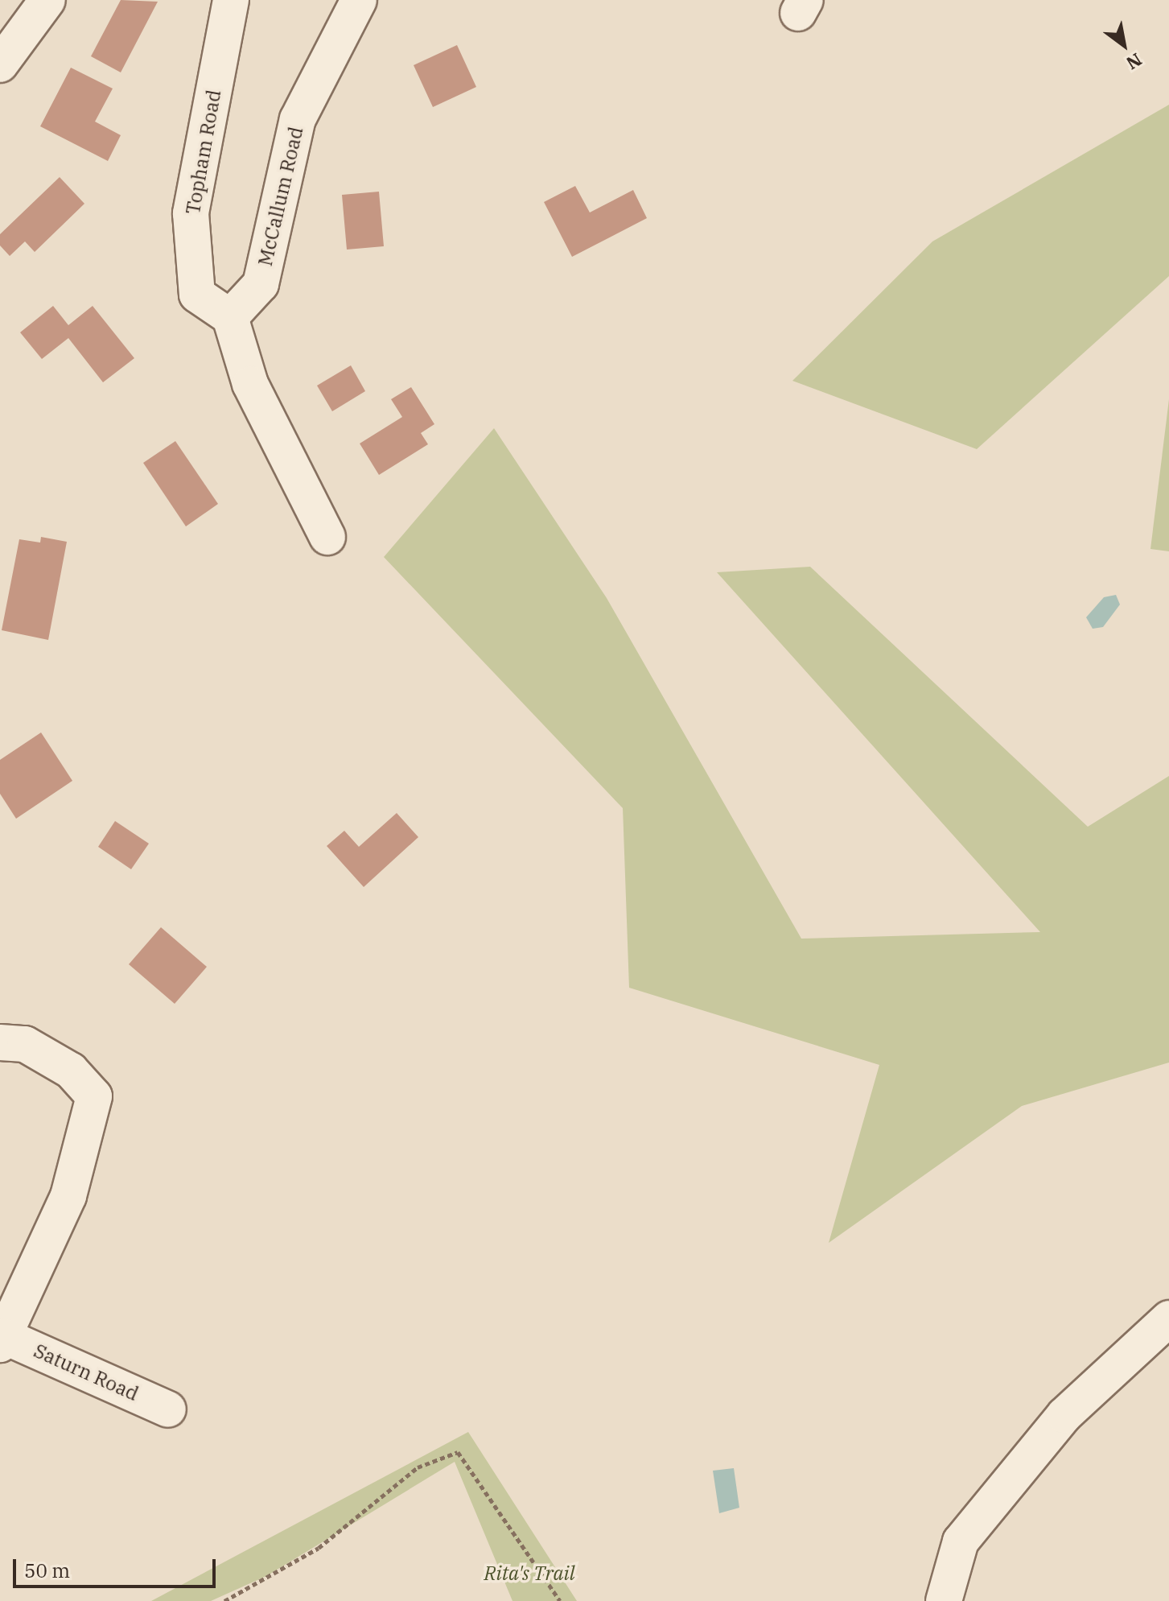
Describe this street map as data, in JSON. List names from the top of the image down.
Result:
{
  "streets": {
    "street": ["Topham Road", "McCallum Road", "Saturn Road"]
  },
  "crossings": [
    ["Topham Road", "McCallum Road"]
  ],
  "parks": ["Rita's Trail"],
  "scale_bar": "50 m",
  "north": "bottom right"
}
